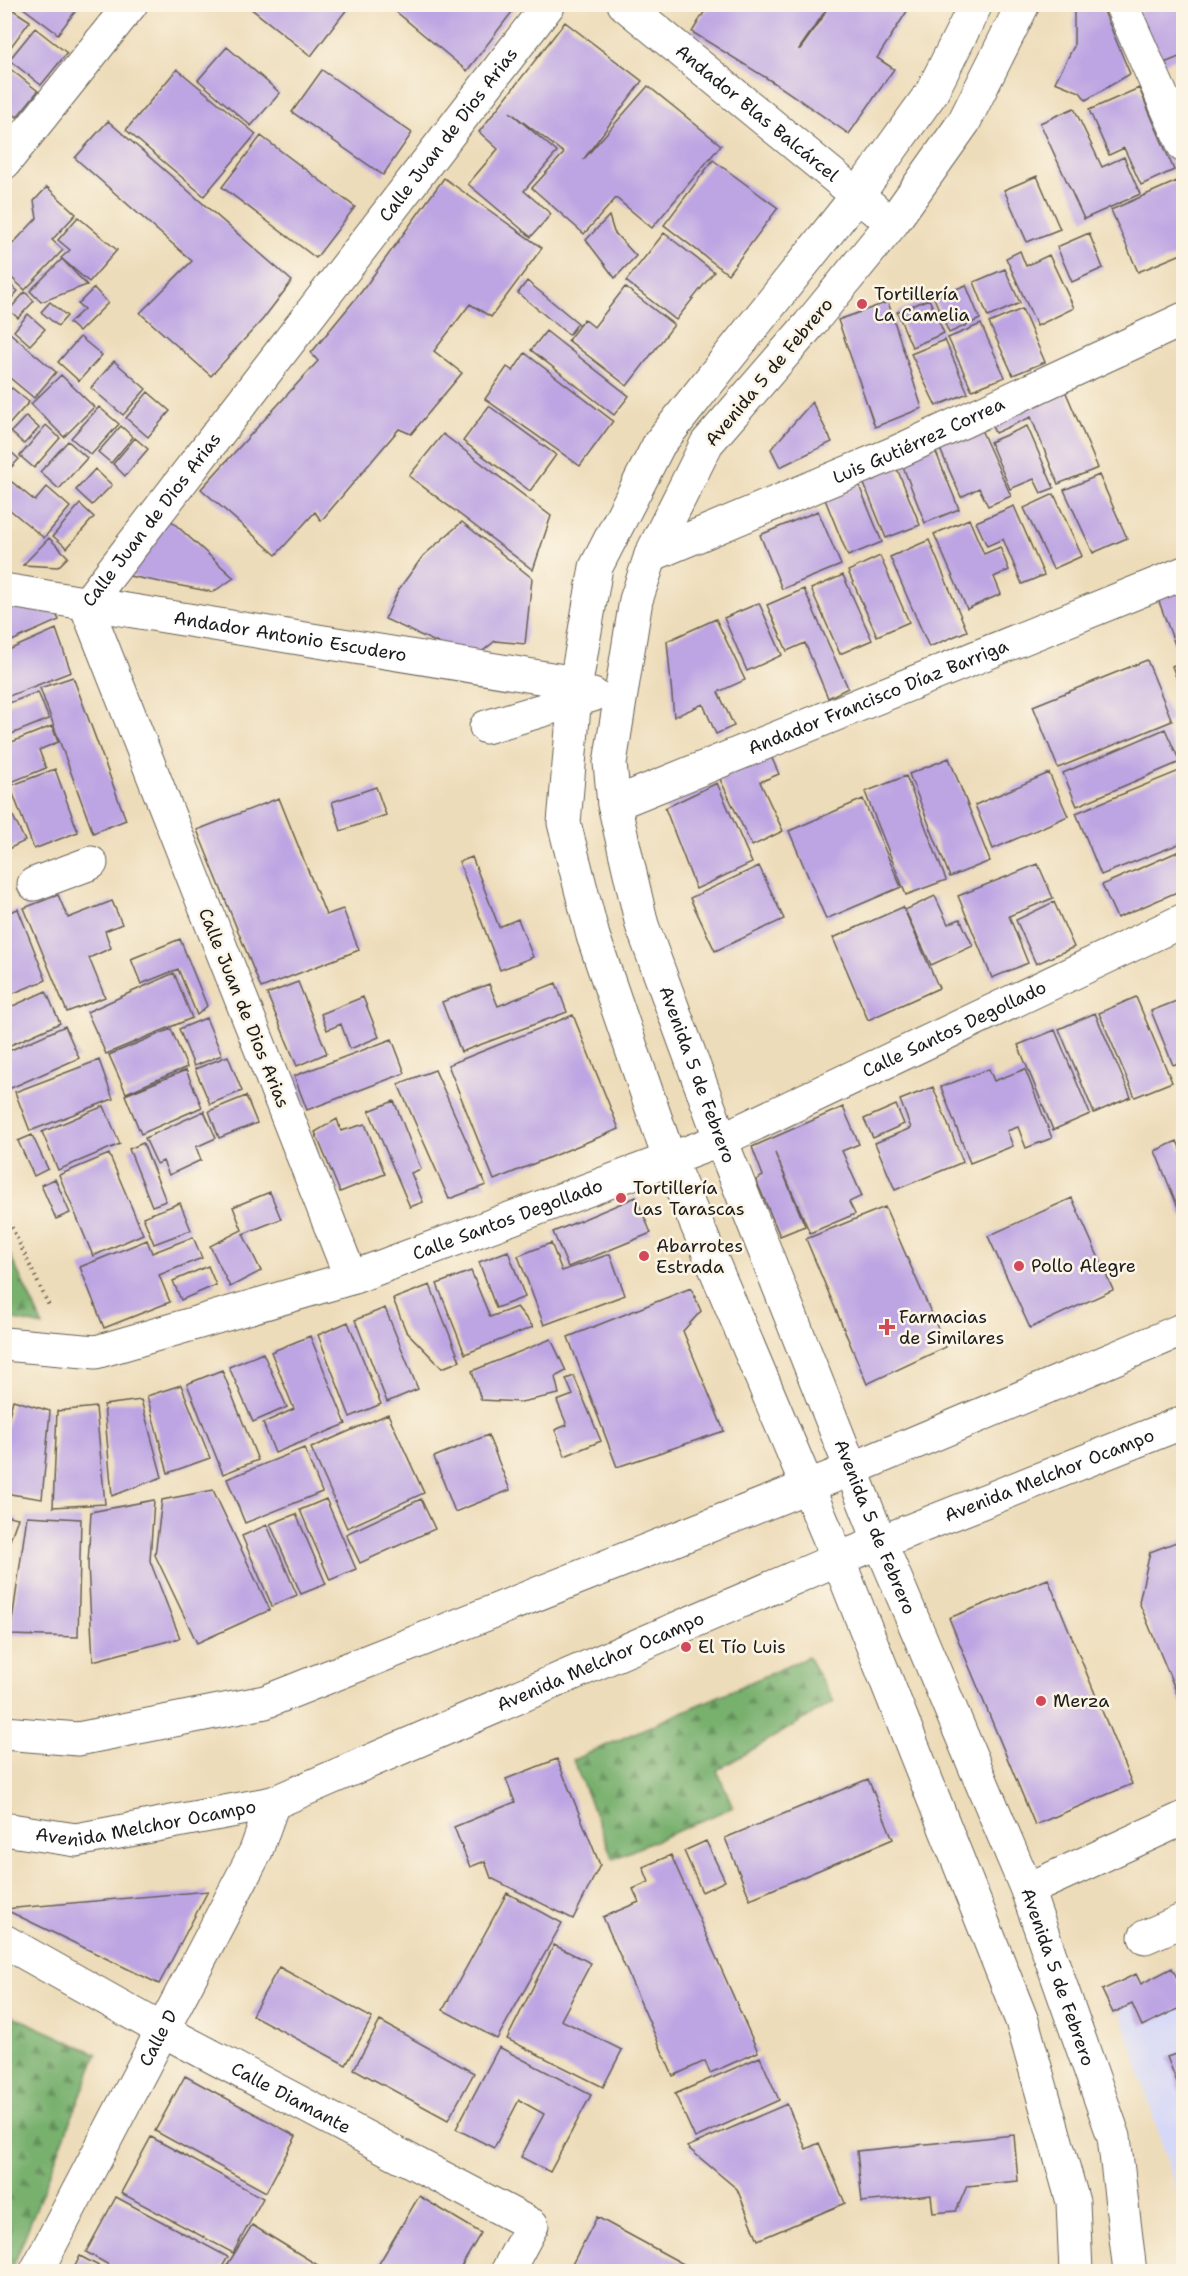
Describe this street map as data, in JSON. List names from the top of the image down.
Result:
{
  "streets": {
    "street": [
      "Andador Blas Balcárcel",
      "Calle Juan de Dios Arias",
      "Avenida 5 de Febrero",
      "Luis Gutiérrez Correa",
      "Andador Antonio Escudero",
      "Andador Francisco Díaz Barriga",
      "Calle Santos Degollado",
      "Avenida Melchor Ocampo",
      "Calle D",
      "Calle Diamante"
    ]
  },
  "crossings": [
    ["Andador Blas Balcárcel", "Avenida 5 de Febrero"],
    ["Calle Juan de Dios Arias", "Andador Antonio Escudero"],
    ["Calle Juan de Dios Arias", "Calle Santos Degollado"],
    ["Avenida 5 de Febrero", "Luis Gutiérrez Correa"],
    ["Avenida 5 de Febrero", "Andador Francisco Díaz Barriga"],
    ["Avenida 5 de Febrero", "Calle Santos Degollado"],
    ["Avenida 5 de Febrero", "Avenida Melchor Ocampo"],
    ["Avenida Melchor Ocampo", "Calle D"],
    ["Calle D", "Calle Diamante"]
  ],
  "places": {
    "other": [
      "Tortillería La Camelia",
      "Tortillería Las Tarascas",
      "Abarrotes Estrada",
      "Pollo Alegre",
      "El Tío Luis",
      "Merza"
    ],
    "health": ["Farmacias de Similares"]
  }
}
